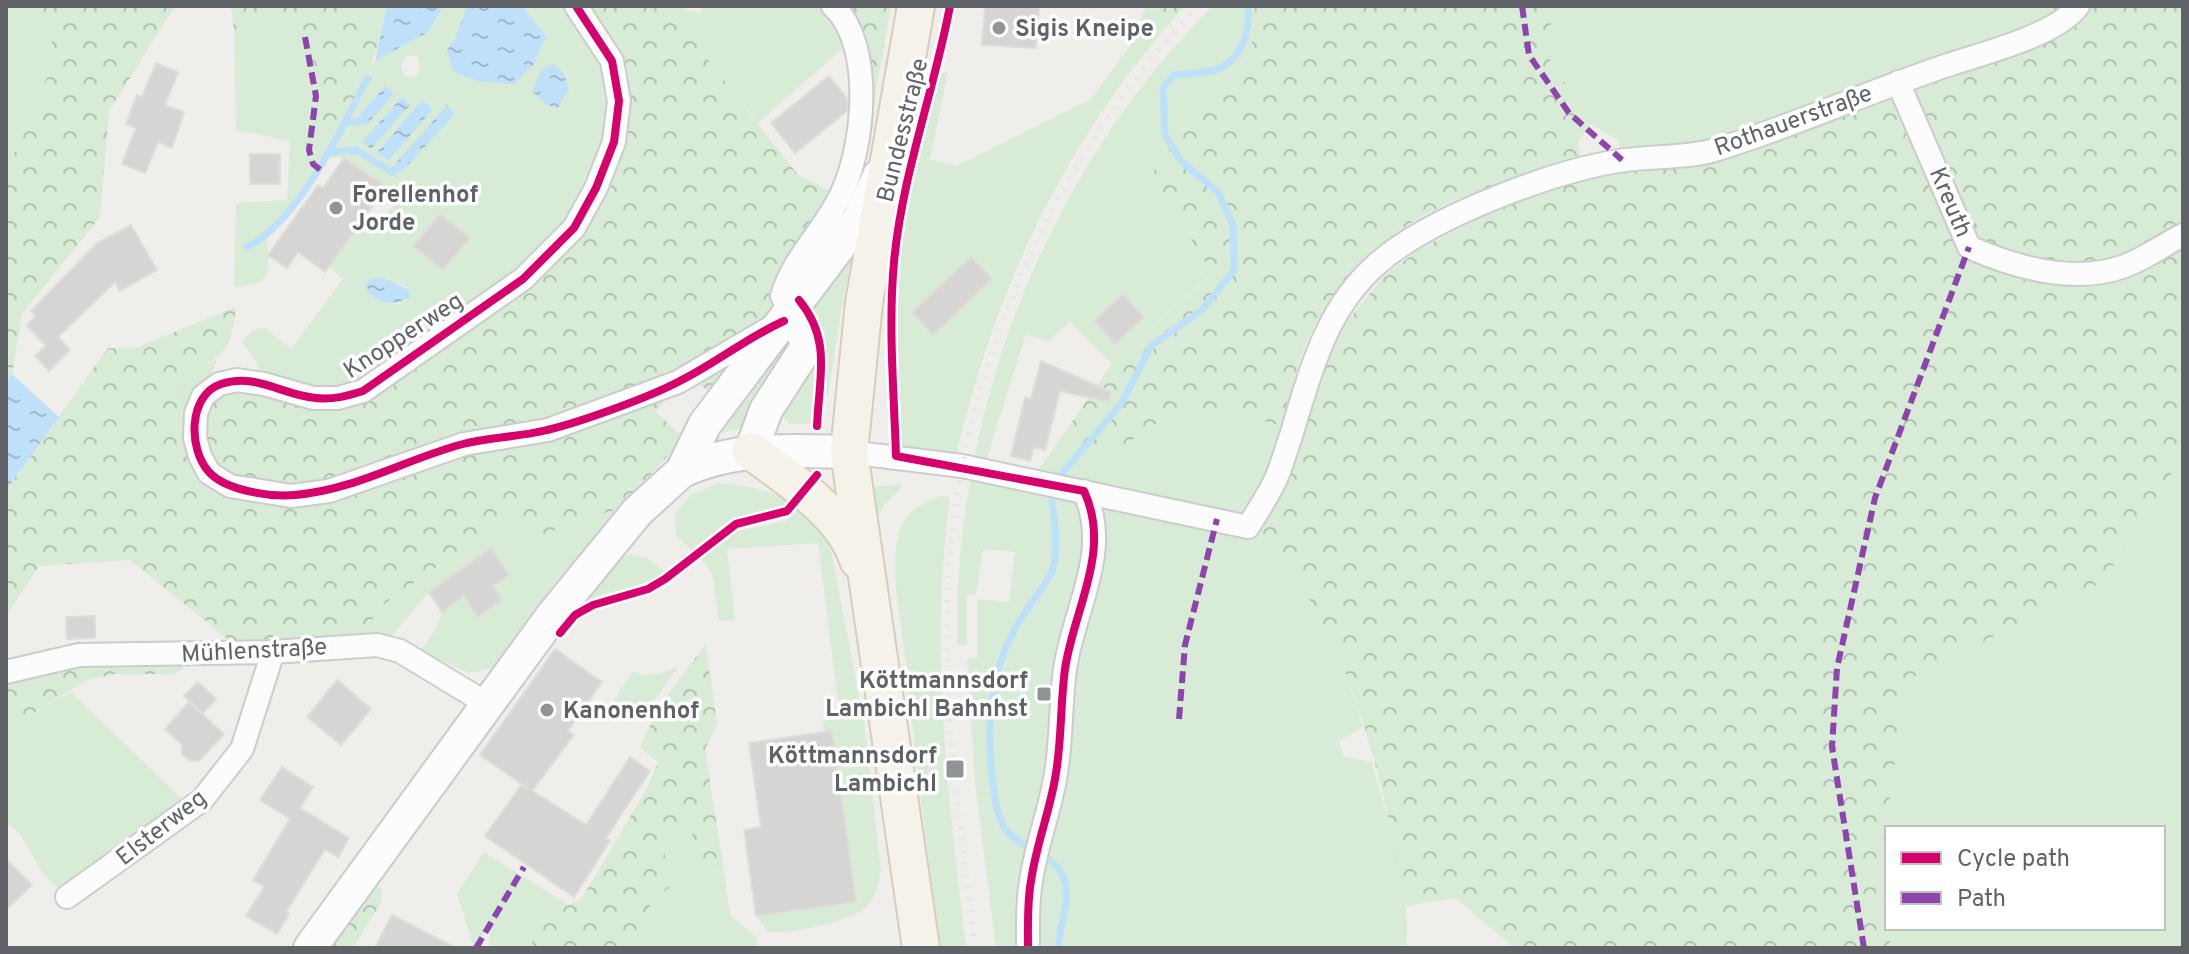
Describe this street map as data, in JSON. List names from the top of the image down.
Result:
{
  "streets": {
    "main road": ["Bundesstraße"],
    "street": [
      "Rothauerstraße",
      "Kreuth",
      "Knopperweg",
      "Mühlenstraße",
      "Elsterweg"
    ]
  },
  "crossings": [
    ["Rothauerstraße", "Kreuth"],
    ["Mühlenstraße", "Elsterweg"]
  ],
  "places": {
    "other": ["Sigis Kneipe", "Forellenhof Jorde", "Kanonenhof"],
    "transit": ["Köttmannsdorf Lambichl Bahnhst", "Köttmannsdorf Lambichl"]
  },
  "legend": ["Cycle path", "Path"]
}
